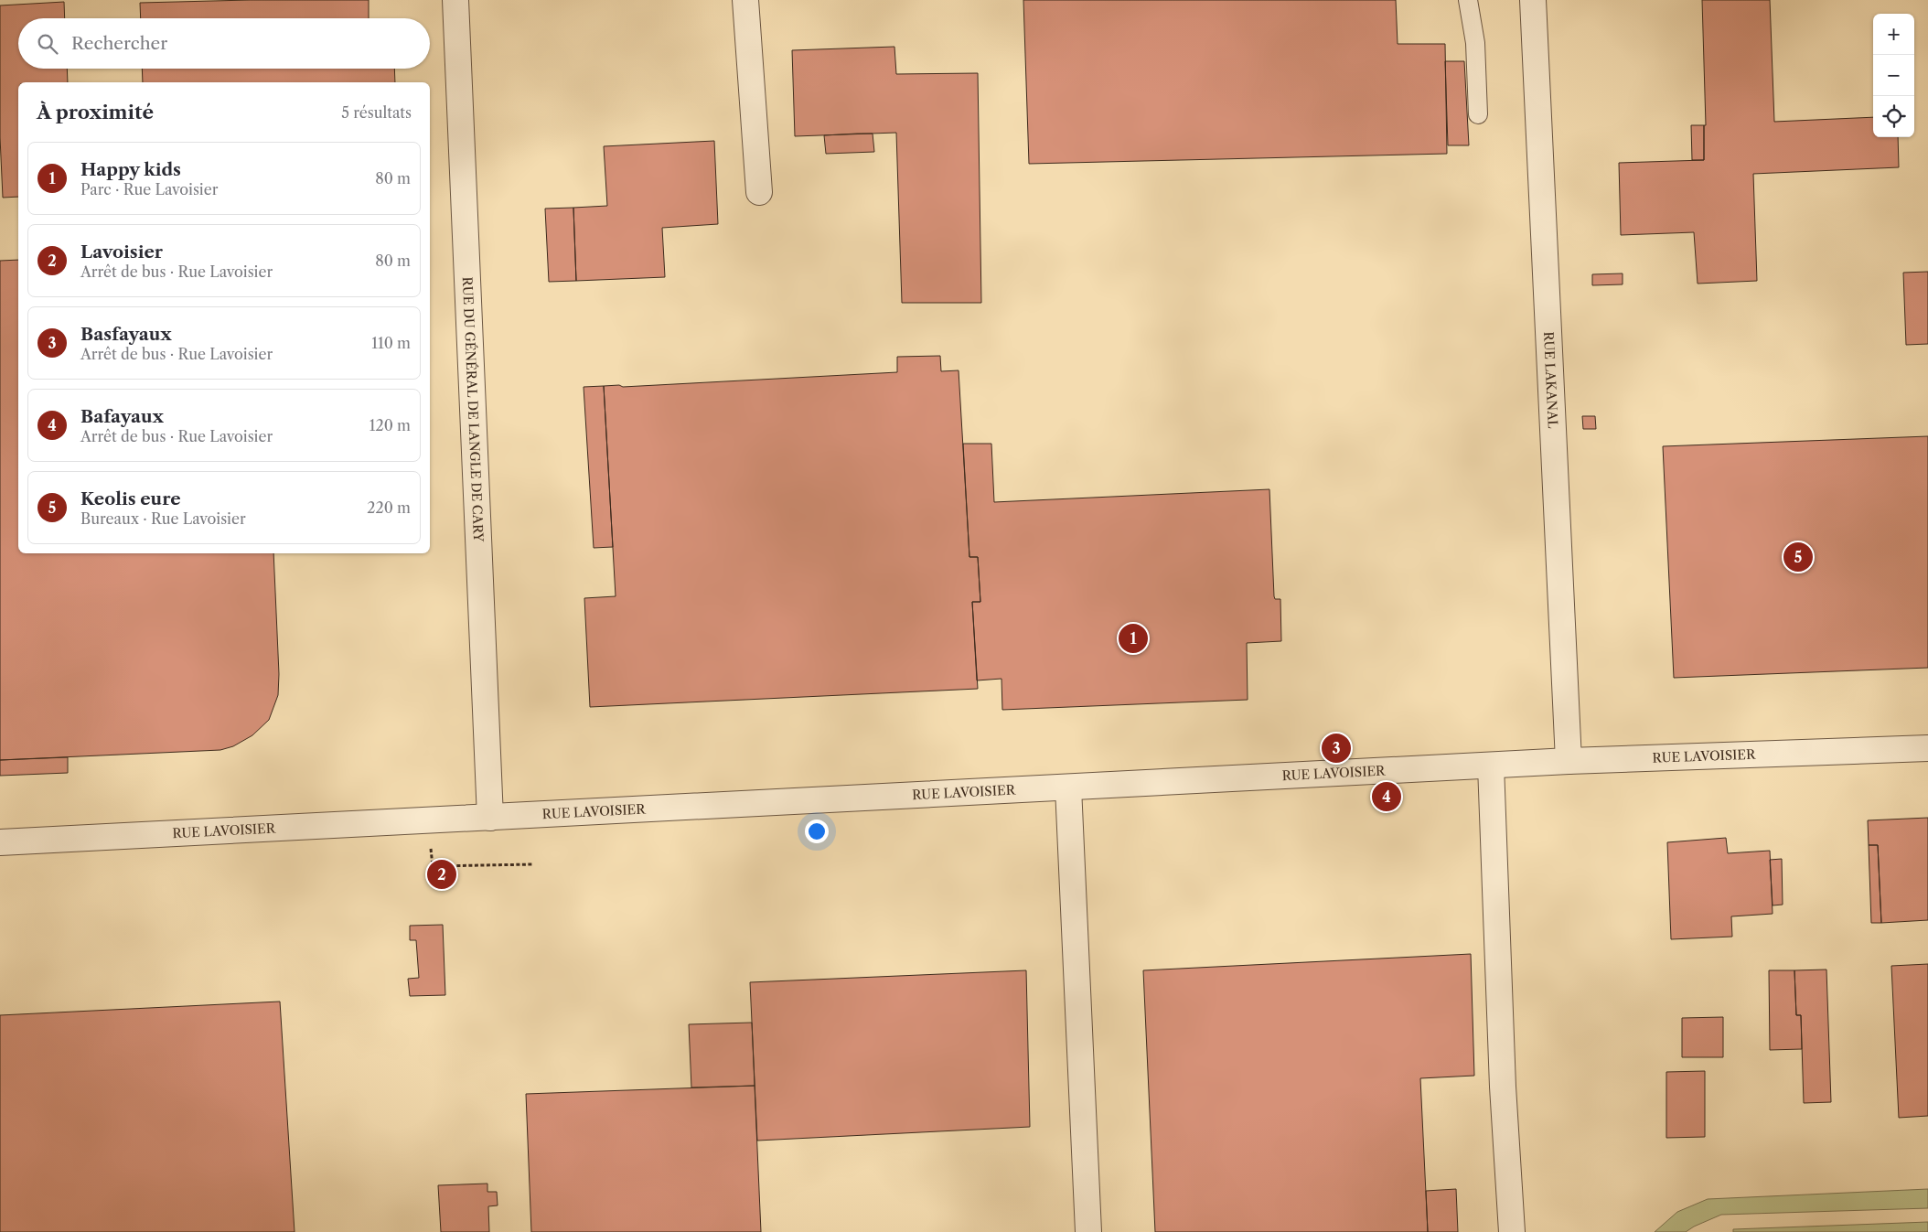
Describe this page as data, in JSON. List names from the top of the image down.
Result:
{
  "streets": {
    "street": ["RUE LAKANAL", "RUE DU GÉNÉRAL DE LANGLE DE CARY", "RUE LAVOISIER"]
  },
  "crossings": [
    ["RUE LAKANAL", "RUE LAVOISIER"],
    ["RUE DU GÉNÉRAL DE LANGLE DE CARY", "RUE LAVOISIER"]
  ],
  "page": {
    "map_buttons": ["+", "−"],
    "search": "Rechercher",
    "heading": ["À proximité", "5 résultats"],
    "list": [
      {
        "mark": "1",
        "name": "Happy kids",
        "note": "Parc · Rue Lavoisier",
        "value": "80 m"
      },
      {
        "mark": "2",
        "name": "Lavoisier",
        "note": "Arrêt de bus · Rue Lavoisier",
        "value": "80 m"
      },
      {
        "mark": "3",
        "name": "Basfayaux",
        "note": "Arrêt de bus · Rue Lavoisier",
        "value": "110 m"
      },
      {
        "mark": "4",
        "name": "Bafayaux",
        "note": "Arrêt de bus · Rue Lavoisier",
        "value": "120 m"
      },
      {
        "mark": "5",
        "name": "Keolis eure",
        "note": "Bureaux · Rue Lavoisier",
        "value": "220 m"
      }
    ],
    "pins": [
      "5",
      "1",
      "3",
      "4",
      "2"
    ]
  }
}
